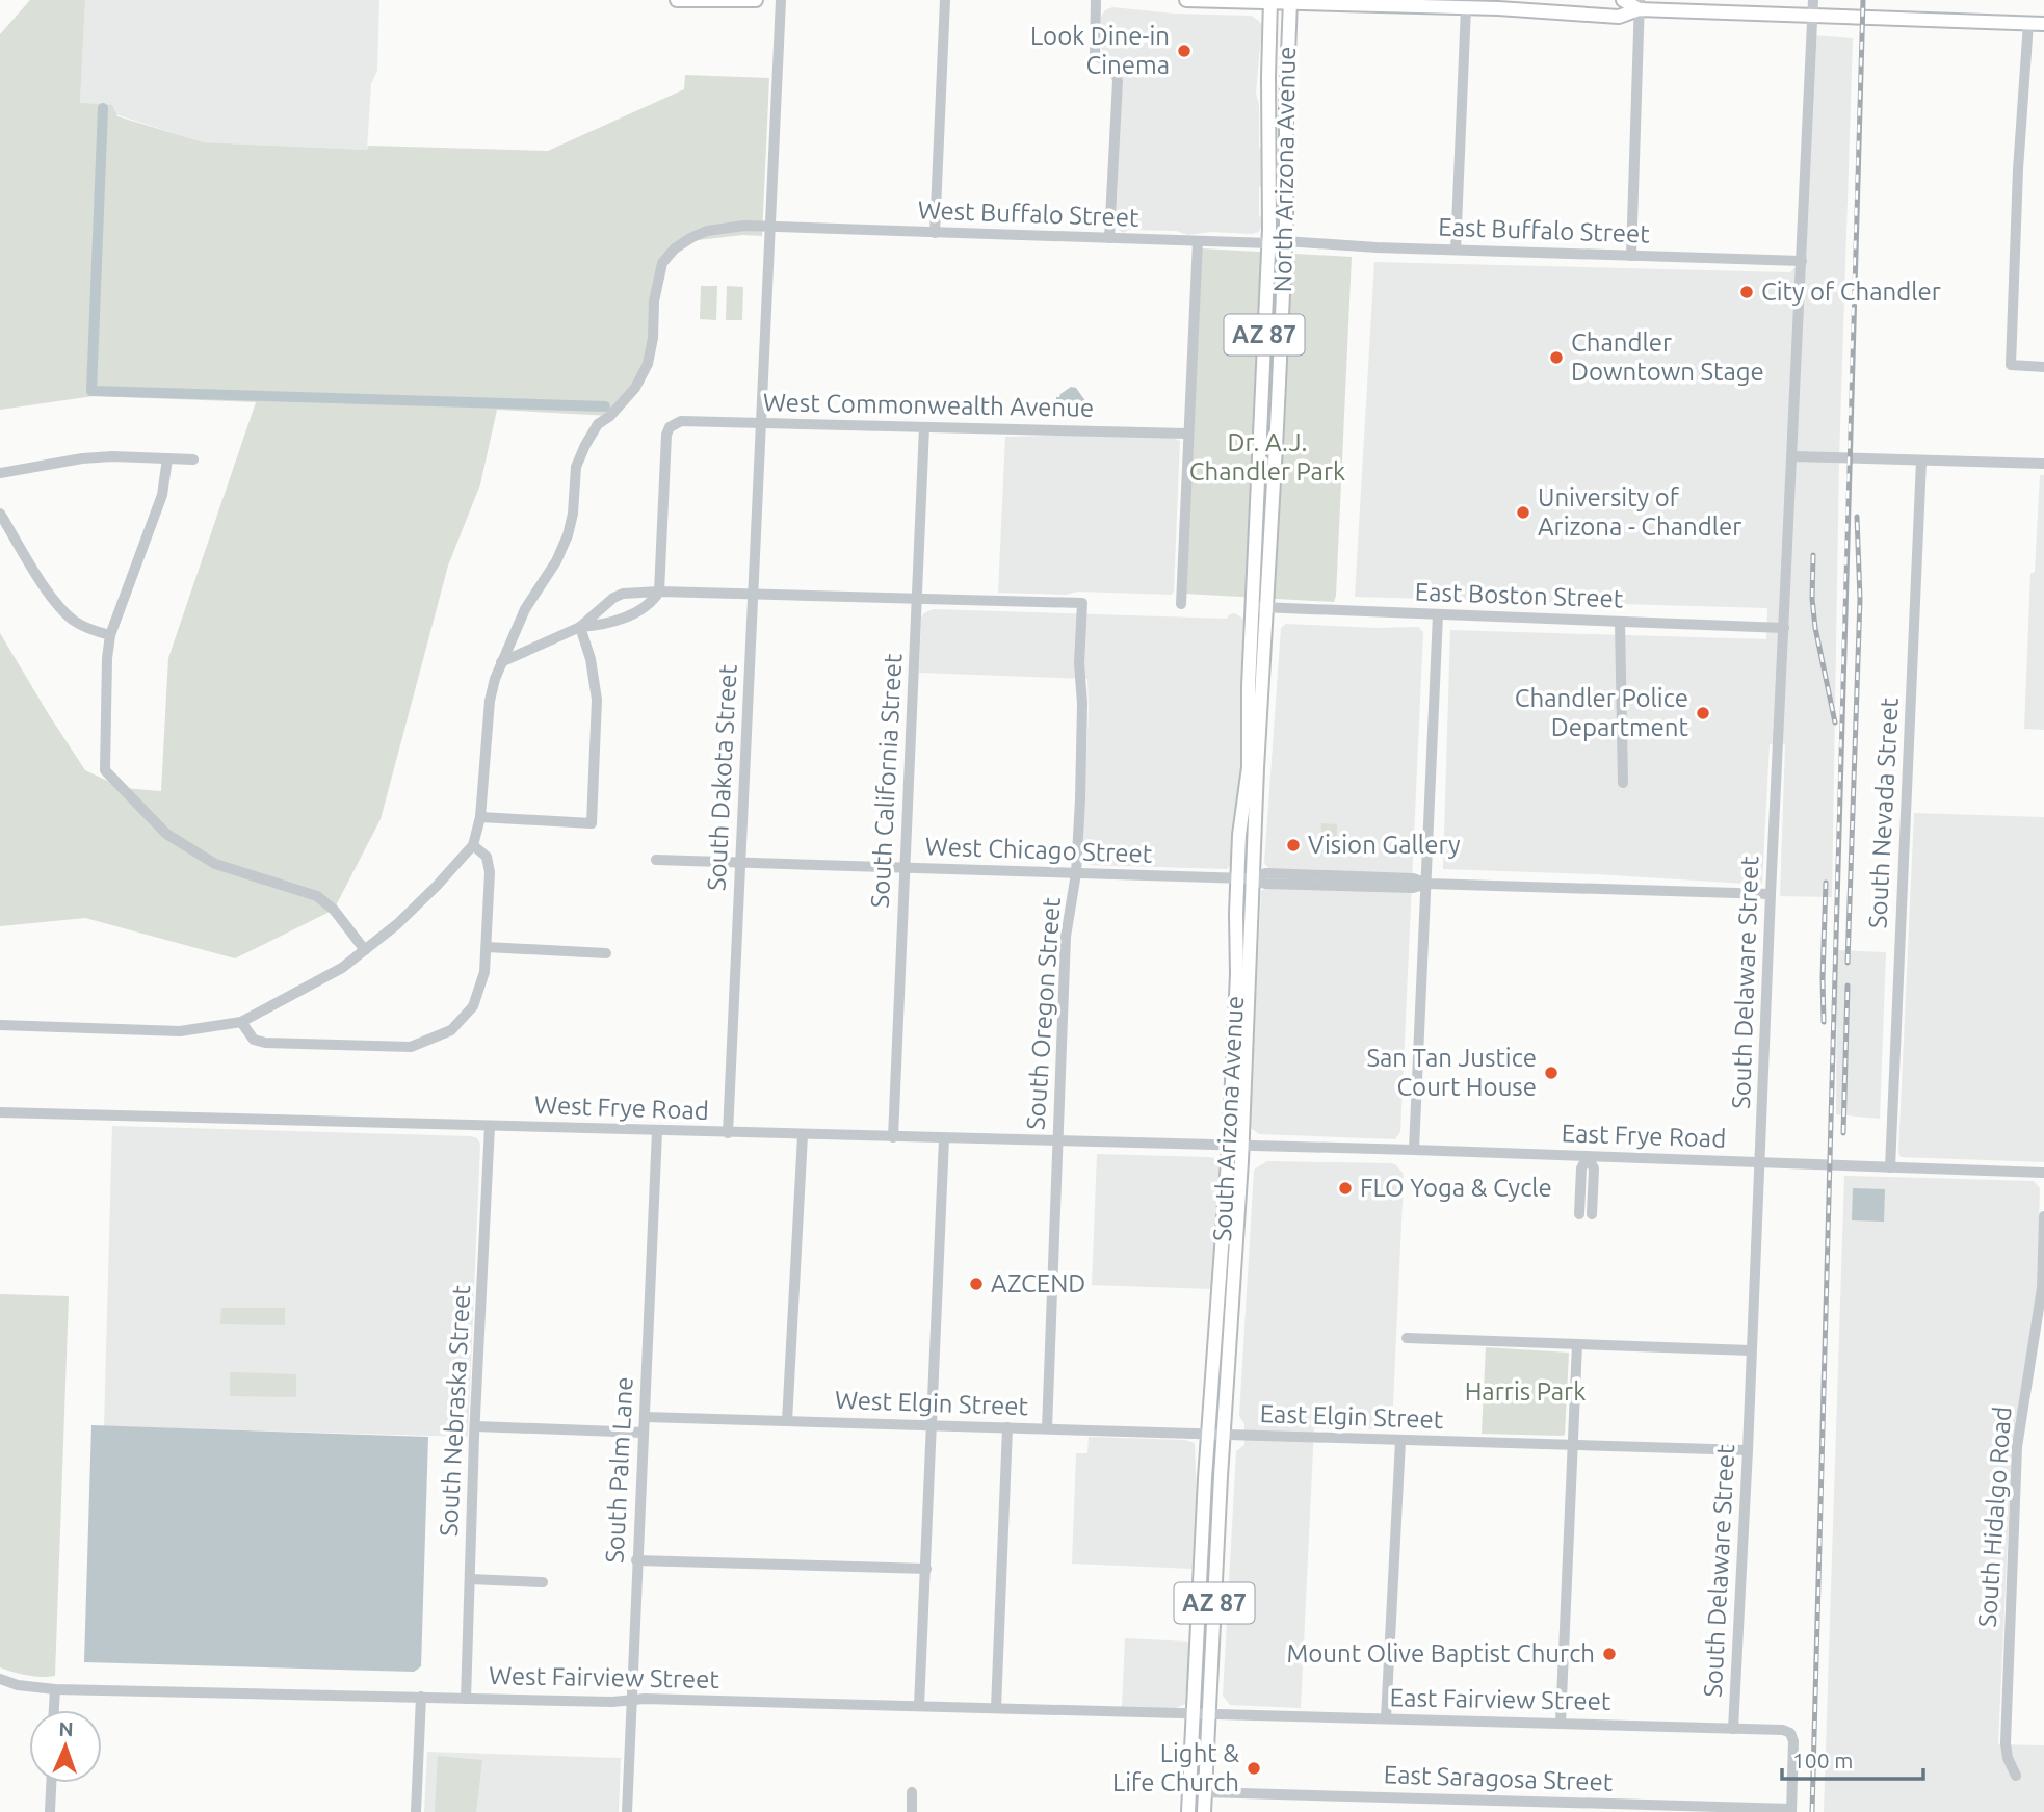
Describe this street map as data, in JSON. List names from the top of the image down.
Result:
{
  "streets": {
    "main road": ["North Arizona Avenue", "AZ 87", "South Arizona Avenue"],
    "street": [
      "West Buffalo Street",
      "East Buffalo Street",
      "West Commonwealth Avenue",
      "East Boston Street",
      "South Dakota Street",
      "South California Street",
      "South Nevada Street",
      "West Chicago Street",
      "South Delaware Street",
      "South Oregon Street",
      "West Frye Road",
      "East Frye Road",
      "West Elgin Street",
      "South Nebraska Street",
      "East Elgin Street",
      "South Palm Lane",
      "South Hidalgo Road",
      "West Fairview Street",
      "East Fairview Street",
      "East Saragosa Street"
    ]
  },
  "crossings": [
    ["North Arizona Avenue", "West Buffalo Street"],
    ["North Arizona Avenue", "East Buffalo Street"],
    ["North Arizona Avenue", "South Arizona Avenue"],
    ["West Buffalo Street", "East Buffalo Street"],
    ["West Buffalo Street", "South Dakota Street"],
    ["East Buffalo Street", "South Delaware Street"],
    ["West Commonwealth Avenue", "South Dakota Street"],
    ["West Commonwealth Avenue", "South California Street"],
    ["East Boston Street", "South Delaware Street"],
    ["East Boston Street", "South Arizona Avenue"],
    ["South Dakota Street", "West Chicago Street"],
    ["South Dakota Street", "West Frye Road"],
    ["South California Street", "West Chicago Street"],
    ["South California Street", "South Oregon Street"],
    ["South California Street", "West Frye Road"],
    ["South Nevada Street", "East Frye Road"],
    ["West Chicago Street", "South Delaware Street"],
    ["West Chicago Street", "South Oregon Street"],
    ["West Chicago Street", "South Arizona Avenue"],
    ["South Delaware Street", "East Frye Road"],
    ["South Delaware Street", "East Elgin Street"],
    ["South Delaware Street", "East Fairview Street"],
    ["South Oregon Street", "West Frye Road"],
    ["South Oregon Street", "West Elgin Street"],
    ["West Frye Road", "South Arizona Avenue"],
    ["West Frye Road", "East Frye Road"],
    ["West Frye Road", "South Nebraska Street"],
    ["West Frye Road", "South Palm Lane"],
    ["South Arizona Avenue", "East Frye Road"],
    ["South Arizona Avenue", "West Elgin Street"],
    ["South Arizona Avenue", "East Elgin Street"],
    ["South Arizona Avenue", "West Fairview Street"],
    ["South Arizona Avenue", "East Fairview Street"],
    ["South Arizona Avenue", "East Saragosa Street"],
    ["West Elgin Street", "East Elgin Street"],
    ["West Elgin Street", "South Palm Lane"],
    ["South Nebraska Street", "West Fairview Street"],
    ["South Palm Lane", "West Fairview Street"],
    ["West Fairview Street", "East Fairview Street"],
    ["East Fairview Street", "East Saragosa Street"]
  ],
  "parks": ["Dr. A.J. Chandler Park", "Harris Park"],
  "places": [
    "Look Dine-in Cinema",
    "City of Chandler",
    "Chandler Downtown Stage",
    "University of Arizona - Chandler",
    "Chandler Police Department",
    "Vision Gallery",
    "San Tan Justice Court House",
    "FLO Yoga & Cycle",
    "AZCEND",
    "Mount Olive Baptist Church",
    "Light & Life Church"
  ],
  "scale_bar": "100 m",
  "north": "top"
}
